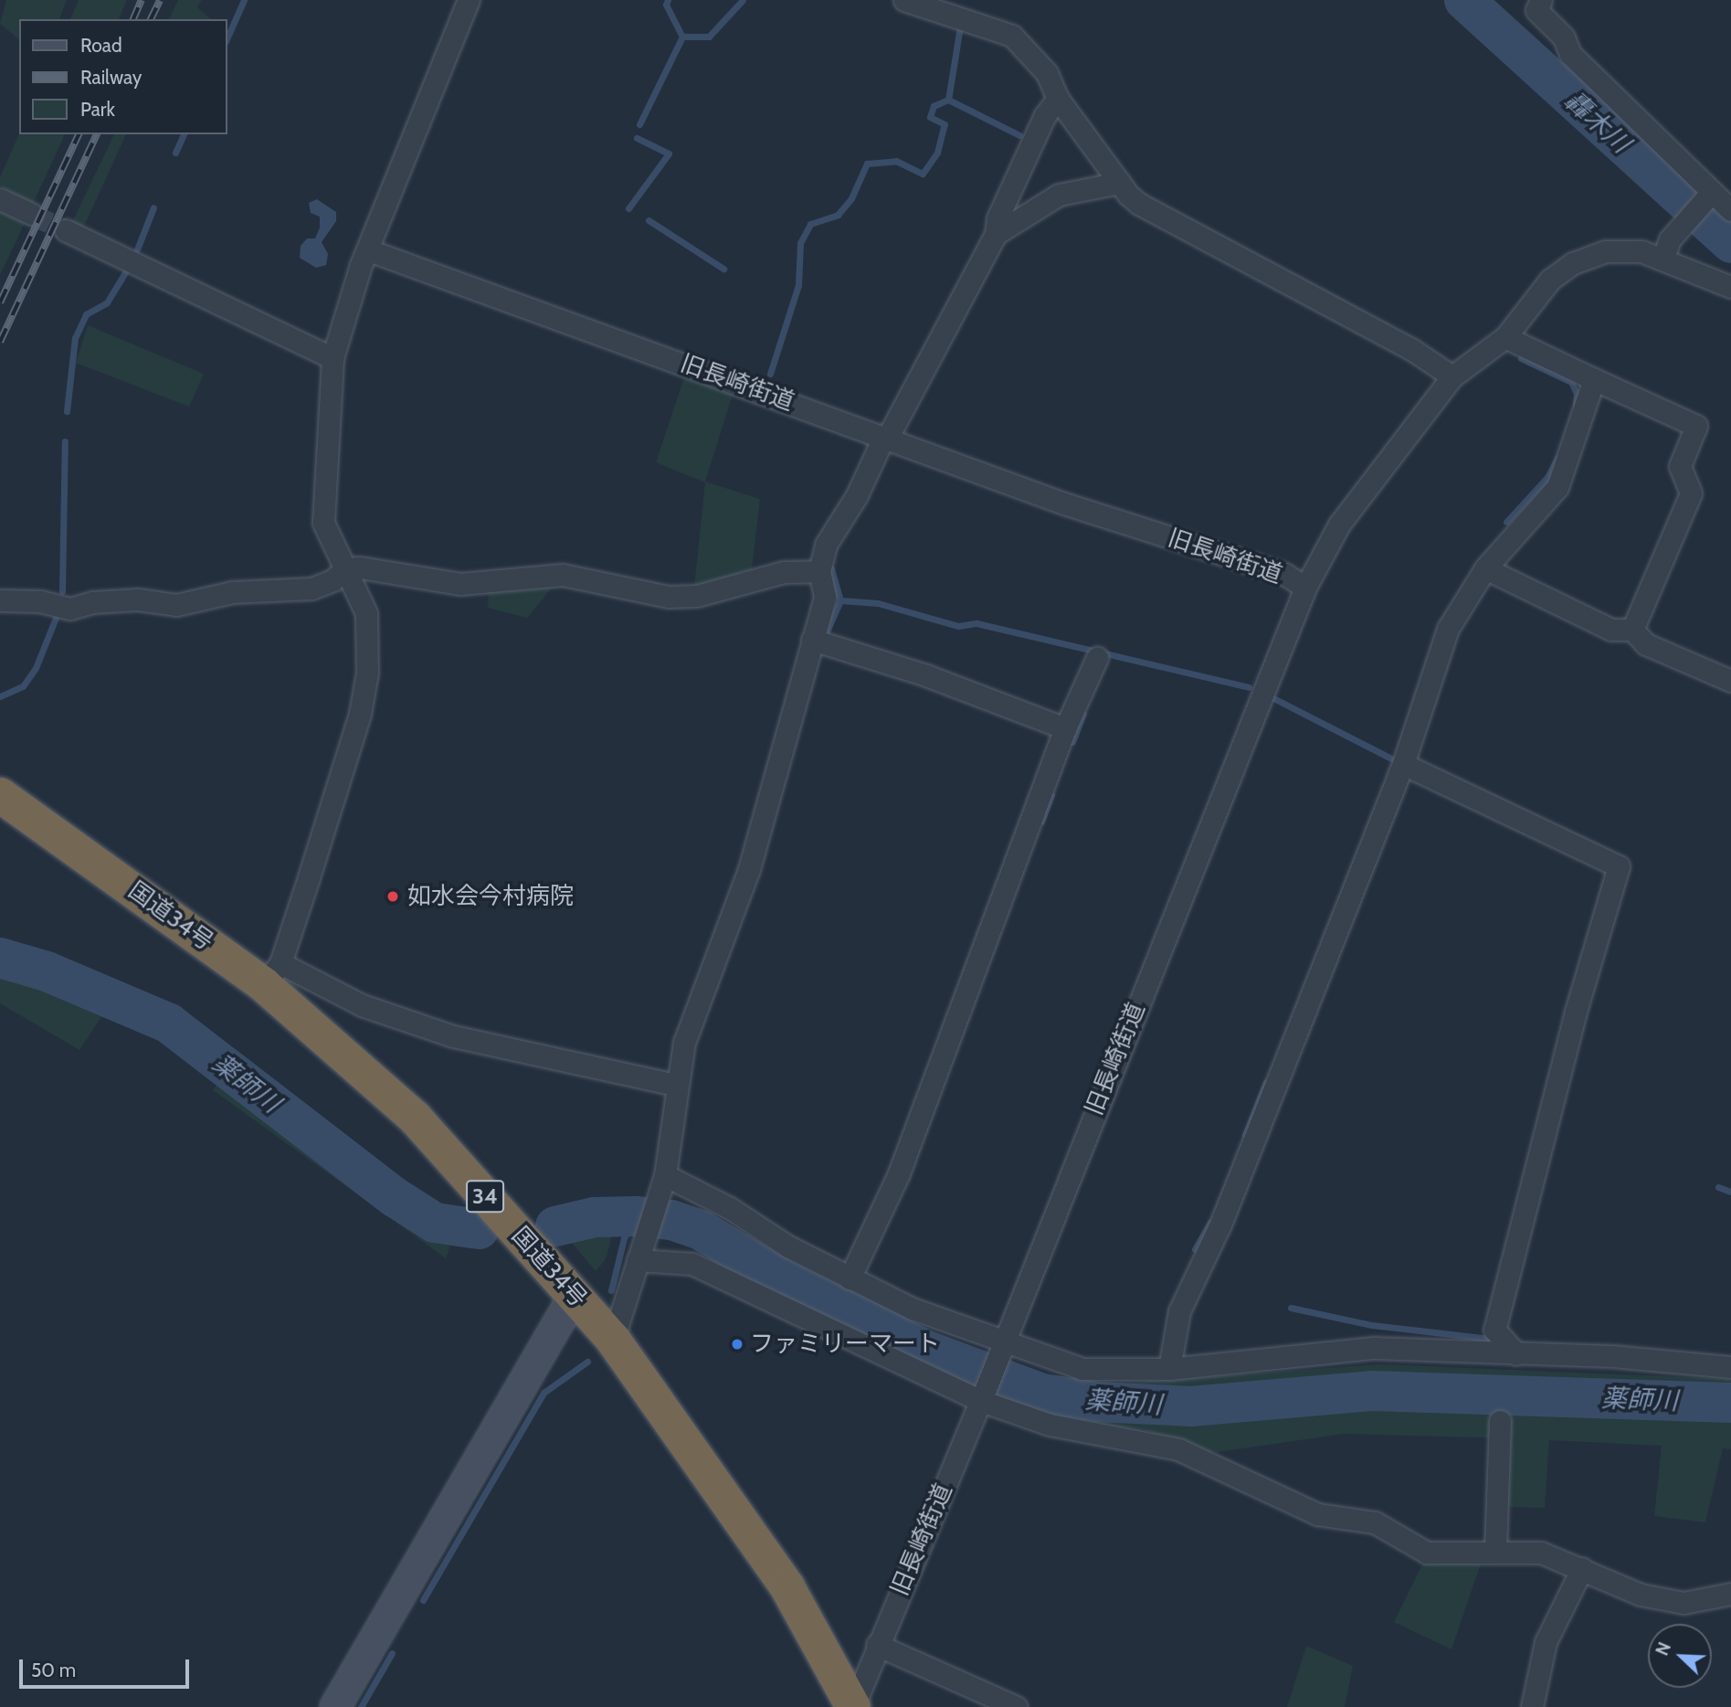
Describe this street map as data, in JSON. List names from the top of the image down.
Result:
{
  "streets": {
    "highway": ["国道34号", "34"],
    "street": ["旧長崎街道"]
  },
  "crossings": [
    ["旧長崎街道", "国道34号"]
  ],
  "water": ["轟木川", "薬師川"],
  "places": ["如水会今村病院", "ファミリーマート"],
  "legend": ["Road", "Railway", "Park"],
  "scale_bar": "50 m",
  "north": "top left"
}
